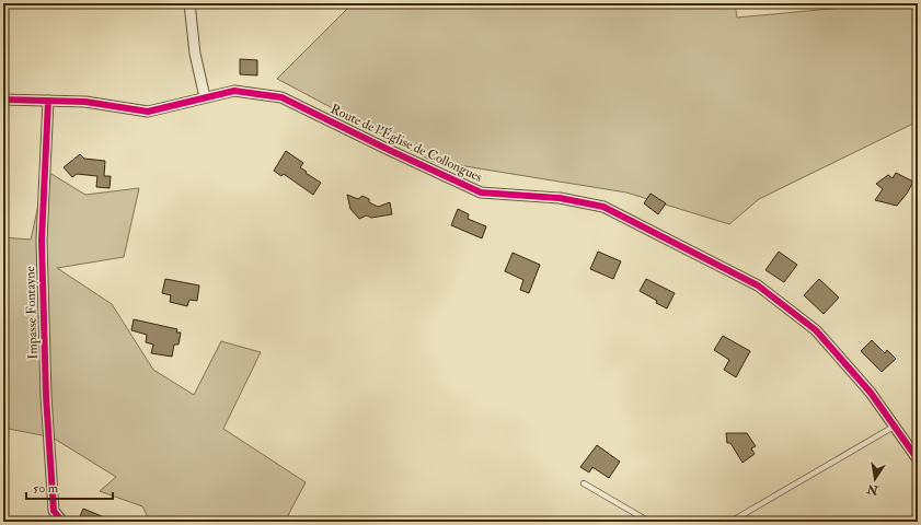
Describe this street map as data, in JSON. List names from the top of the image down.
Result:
{
  "streets": {
    "street": ["Route de l’Église de Collongues", "Impasse Fontayne"]
  },
  "crossings": [
    ["Route de l’Église de Collongues", "Impasse Fontayne"]
  ],
  "scale_bar": "50 m",
  "north": "bottom"
}
